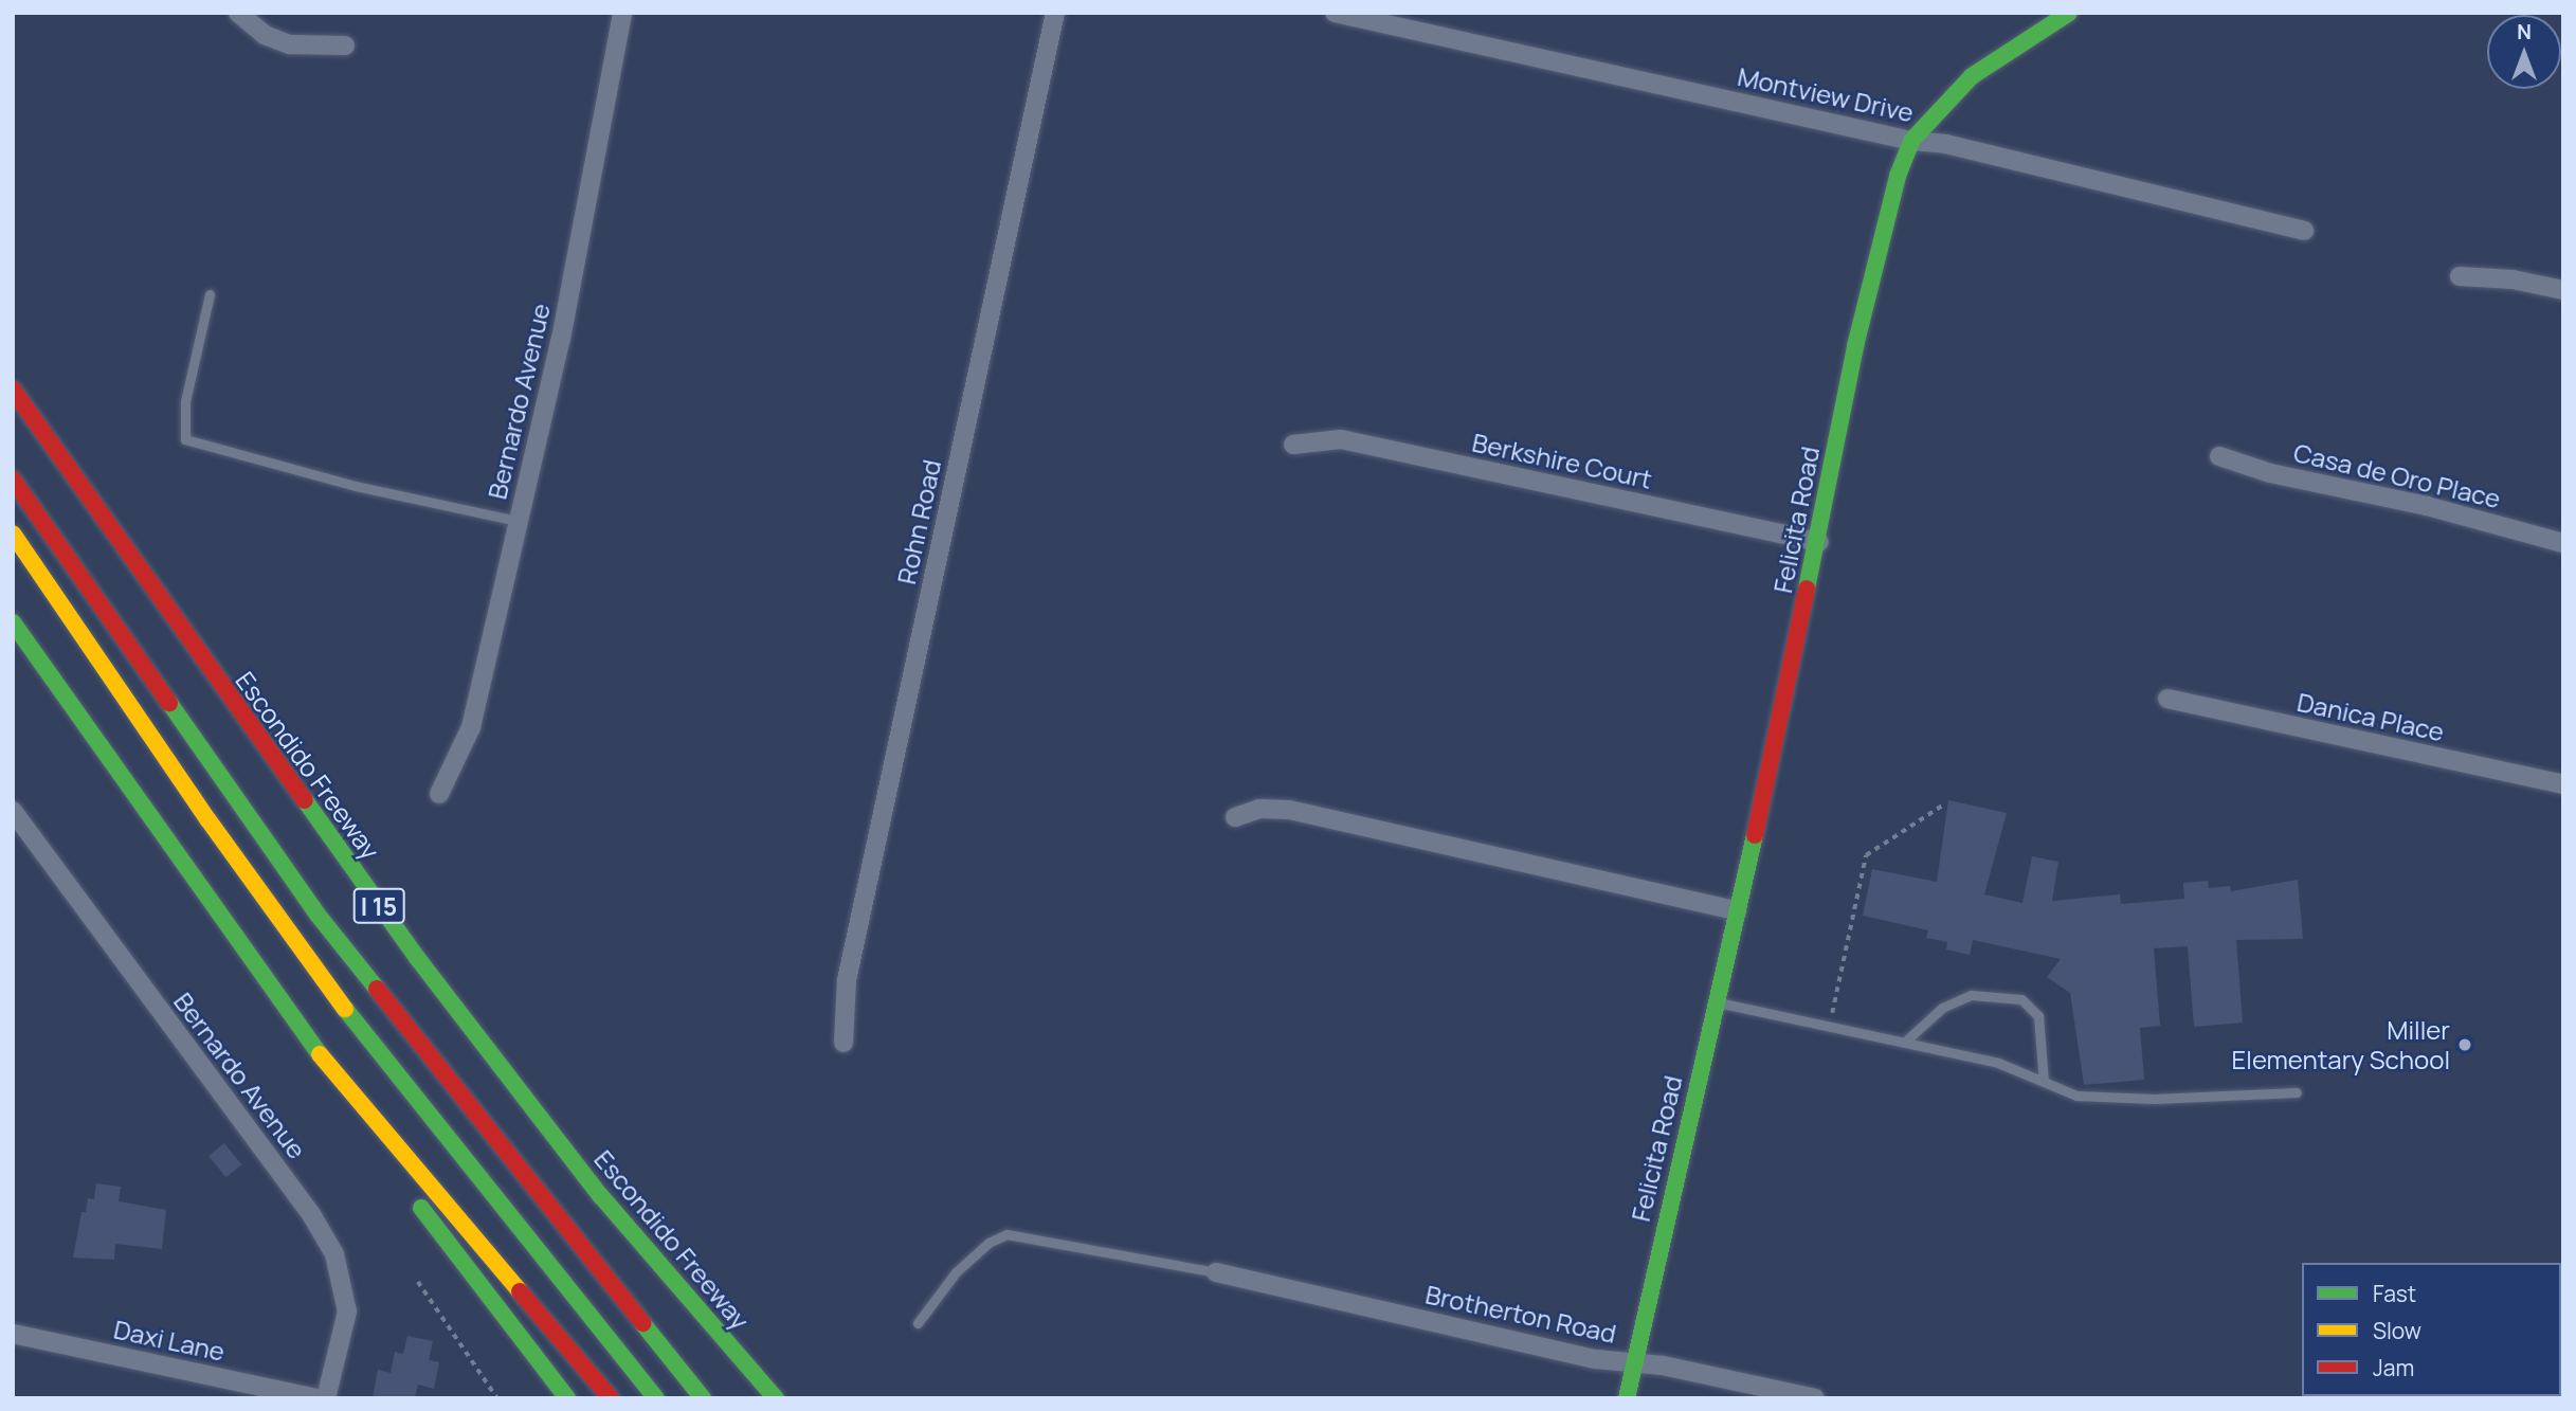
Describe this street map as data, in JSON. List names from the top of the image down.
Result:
{
  "streets": {
    "main road": ["Felicita Road", "Escondido Freeway", "I 15"],
    "street": [
      "Montview Drive",
      "Bernardo Avenue",
      "Berkshire Court",
      "Casa de Oro Place",
      "Rohn Road",
      "Danica Place",
      "Brotherton Road",
      "Daxi Lane"
    ]
  },
  "crossings": [
    ["Montview Drive", "Felicita Road"],
    ["Berkshire Court", "Felicita Road"],
    ["Felicita Road", "Brotherton Road"]
  ],
  "places": ["Miller Elementary School"],
  "legend": ["Fast", "Slow", "Jam"],
  "north": "top"
}
